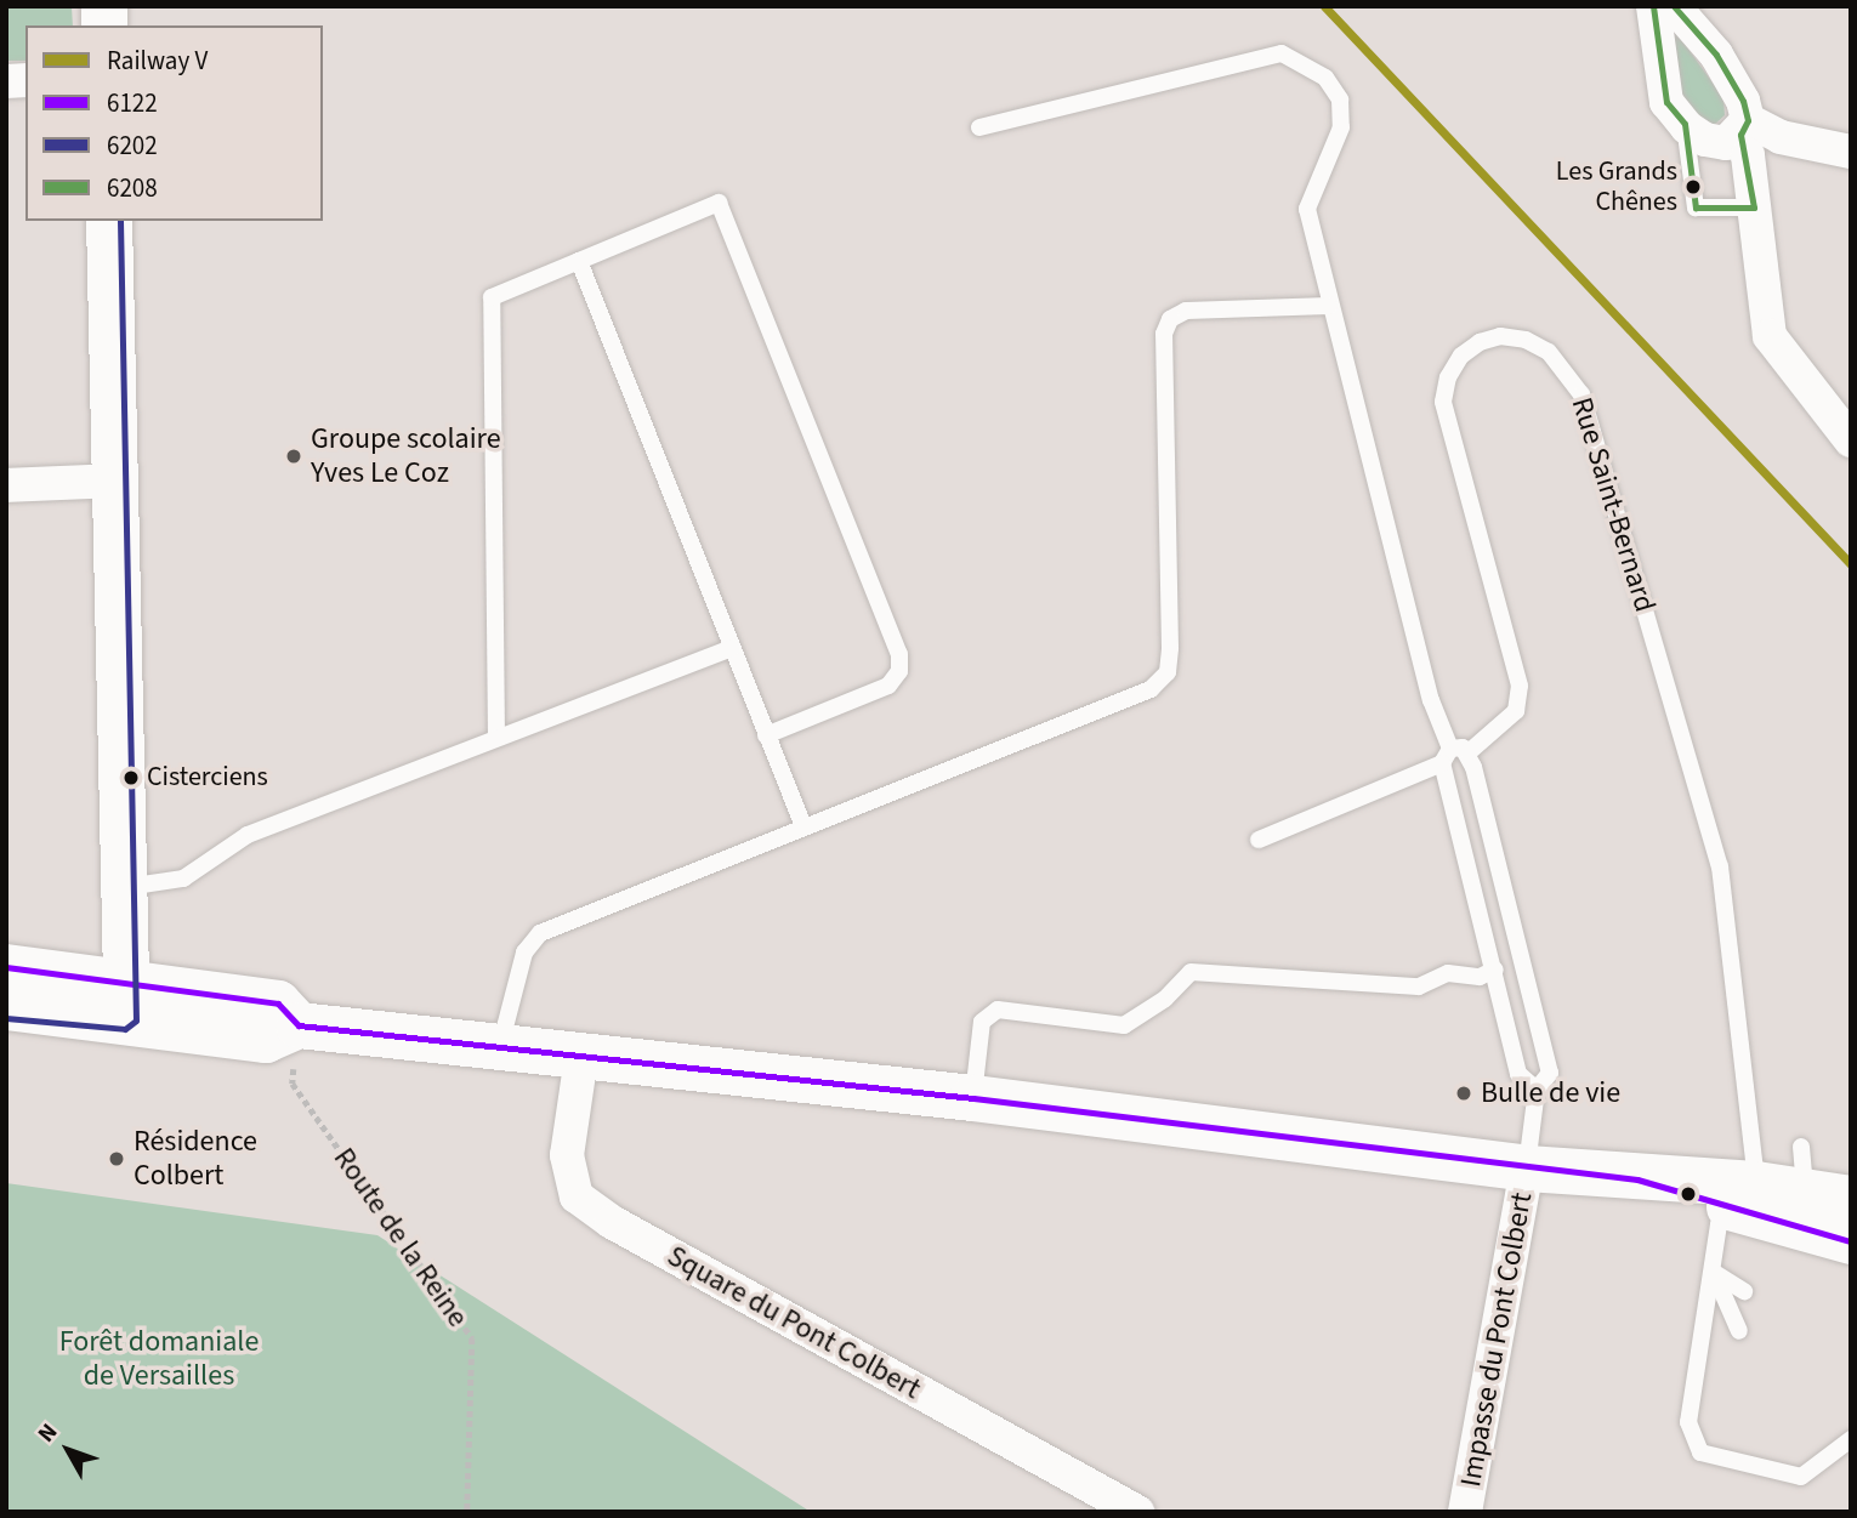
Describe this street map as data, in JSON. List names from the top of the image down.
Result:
{
  "streets": {
    "street": ["Square du Pont Colbert", "Impasse du Pont Colbert"],
    "lane": ["Rue Saint-Bernard"],
    "path": ["Route de la Reine"]
  },
  "parks": ["Forêt domaniale de Versailles"],
  "places": [
    "Les Grands Chênes",
    "Groupe scolaire Yves Le Coz",
    "Cisterciens",
    "Bulle de vie",
    "Résidence Colbert"
  ],
  "lines": [
    "rail line V",
    "transit line 6208",
    "transit line 6202",
    "transit line 6122"
  ],
  "legend": [
    "Railway V",
    "6122",
    "6202",
    "6208"
  ],
  "north": "top left"
}
